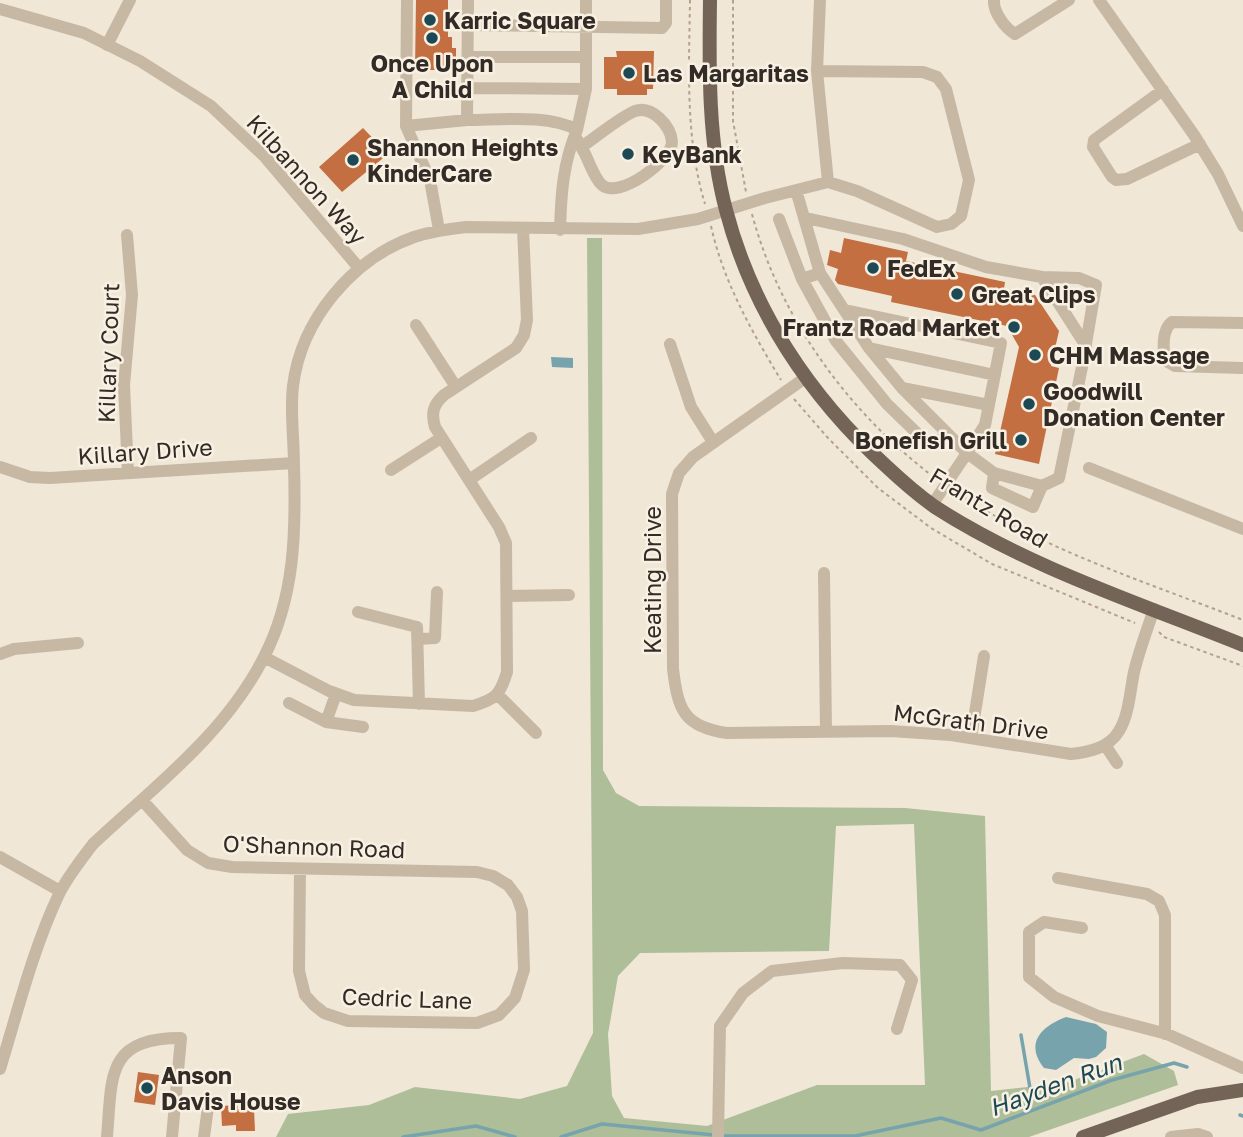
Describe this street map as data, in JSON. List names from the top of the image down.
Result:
{
  "streets": {
    "main road": ["Frantz Road"],
    "street": [
      "Kilbannon Way",
      "Killary Court",
      "Killary Drive",
      "Keating Drive",
      "McGrath Drive",
      "O'Shannon Road",
      "Cedric Lane"
    ]
  },
  "crossings": [
    ["Killary Court", "Killary Drive"],
    ["Frantz Road", "Keating Drive"],
    ["Keating Drive", "McGrath Drive"],
    ["O'Shannon Road", "Cedric Lane"]
  ],
  "water": ["Hayden Run"],
  "places": [
    "Karric Square",
    "Once Upon A Child",
    "Las Margaritas",
    "KeyBank",
    "Shannon Heights KinderCare",
    "FedEx",
    "Great Clips",
    "Frantz Road Market",
    "CHM Massage",
    "Goodwill Donation Center",
    "Bonefish Grill",
    "Anson Davis House"
  ]
}
